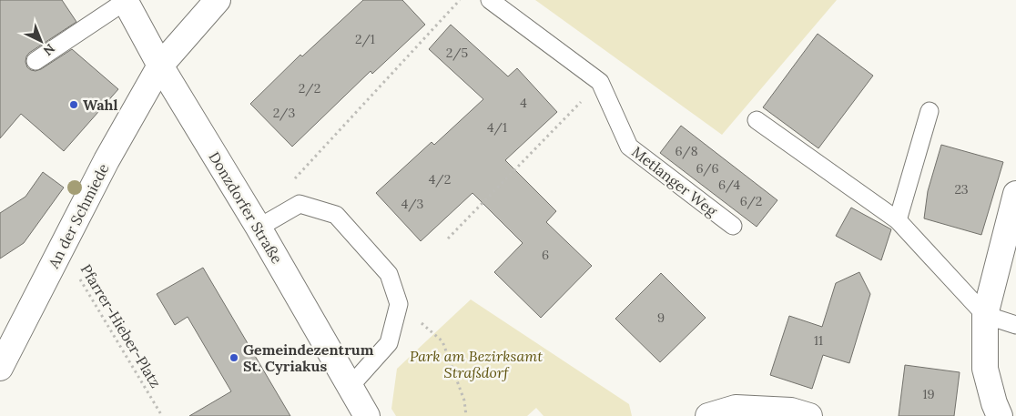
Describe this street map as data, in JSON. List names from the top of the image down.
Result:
{
  "streets": {
    "main road": ["Donzdorfer Straße", "An der Schmiede"],
    "lane": ["Metlanger Weg"],
    "path": ["Pfarrer-Hieber-Platz"]
  },
  "crossings": [
    ["Donzdorfer Straße", "An der Schmiede"],
    ["An der Schmiede", "Pfarrer-Hieber-Platz"]
  ],
  "parks": ["Park am Bezirksamt Straßdorf"],
  "places": ["Wahl", "Gemeindezentrum St. Cyriakus"],
  "house_numbers": [
    "2/1",
    "2/5",
    "2/2",
    "4",
    "2/3",
    "4/1",
    "6/8",
    "6/6",
    "4/2",
    "6/4",
    "23",
    "6/2",
    "4/3",
    "6",
    "9",
    "11",
    "19"
  ],
  "north": "bottom right"
}
